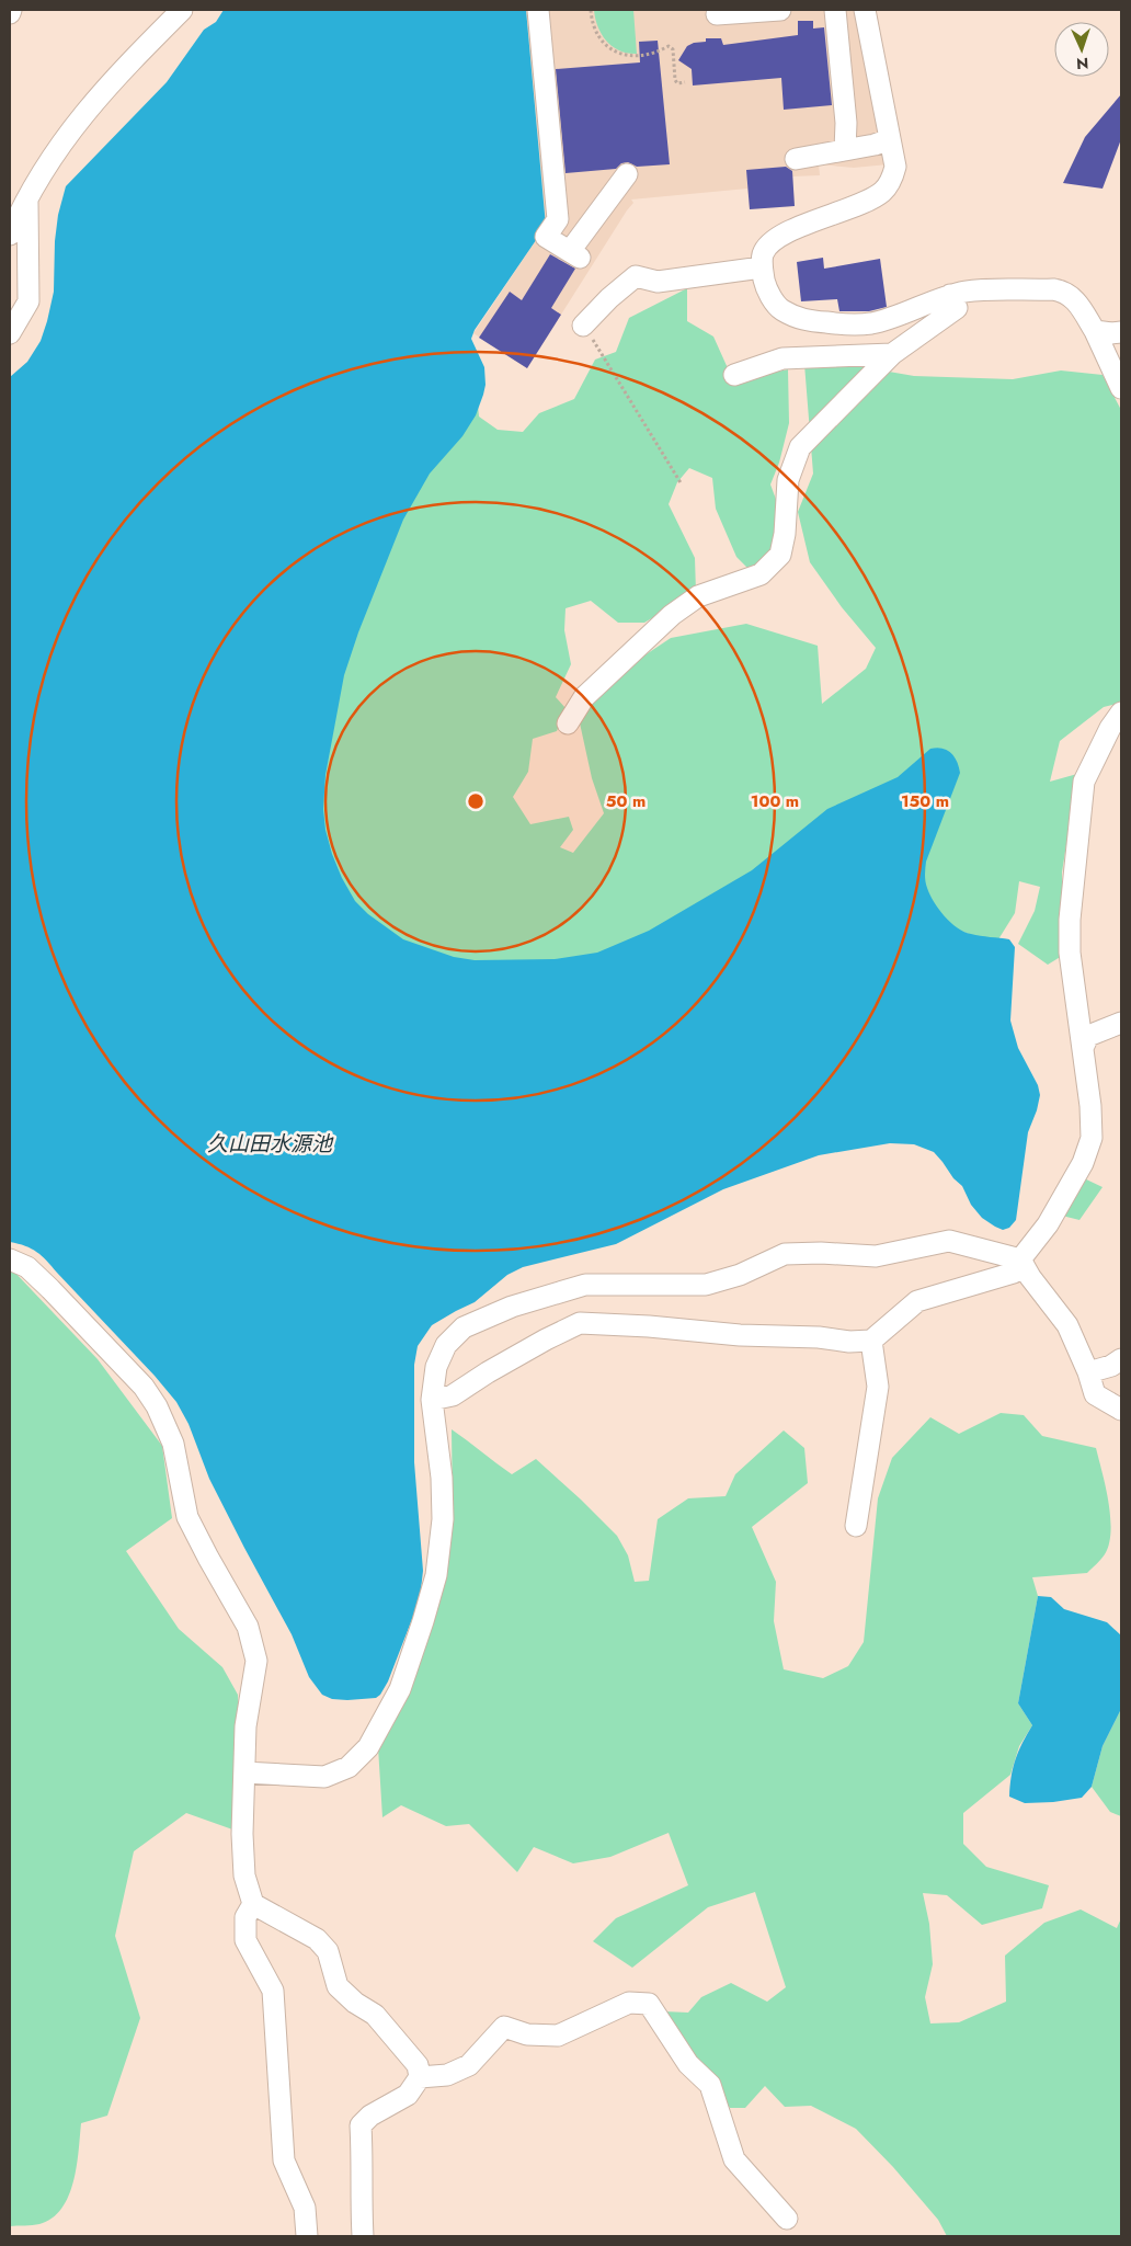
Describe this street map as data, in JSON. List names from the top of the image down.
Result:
{
  "water": ["久山田水源池"],
  "north": "bottom",
  "rings": ["50 m", "100 m", "150 m"]
}
